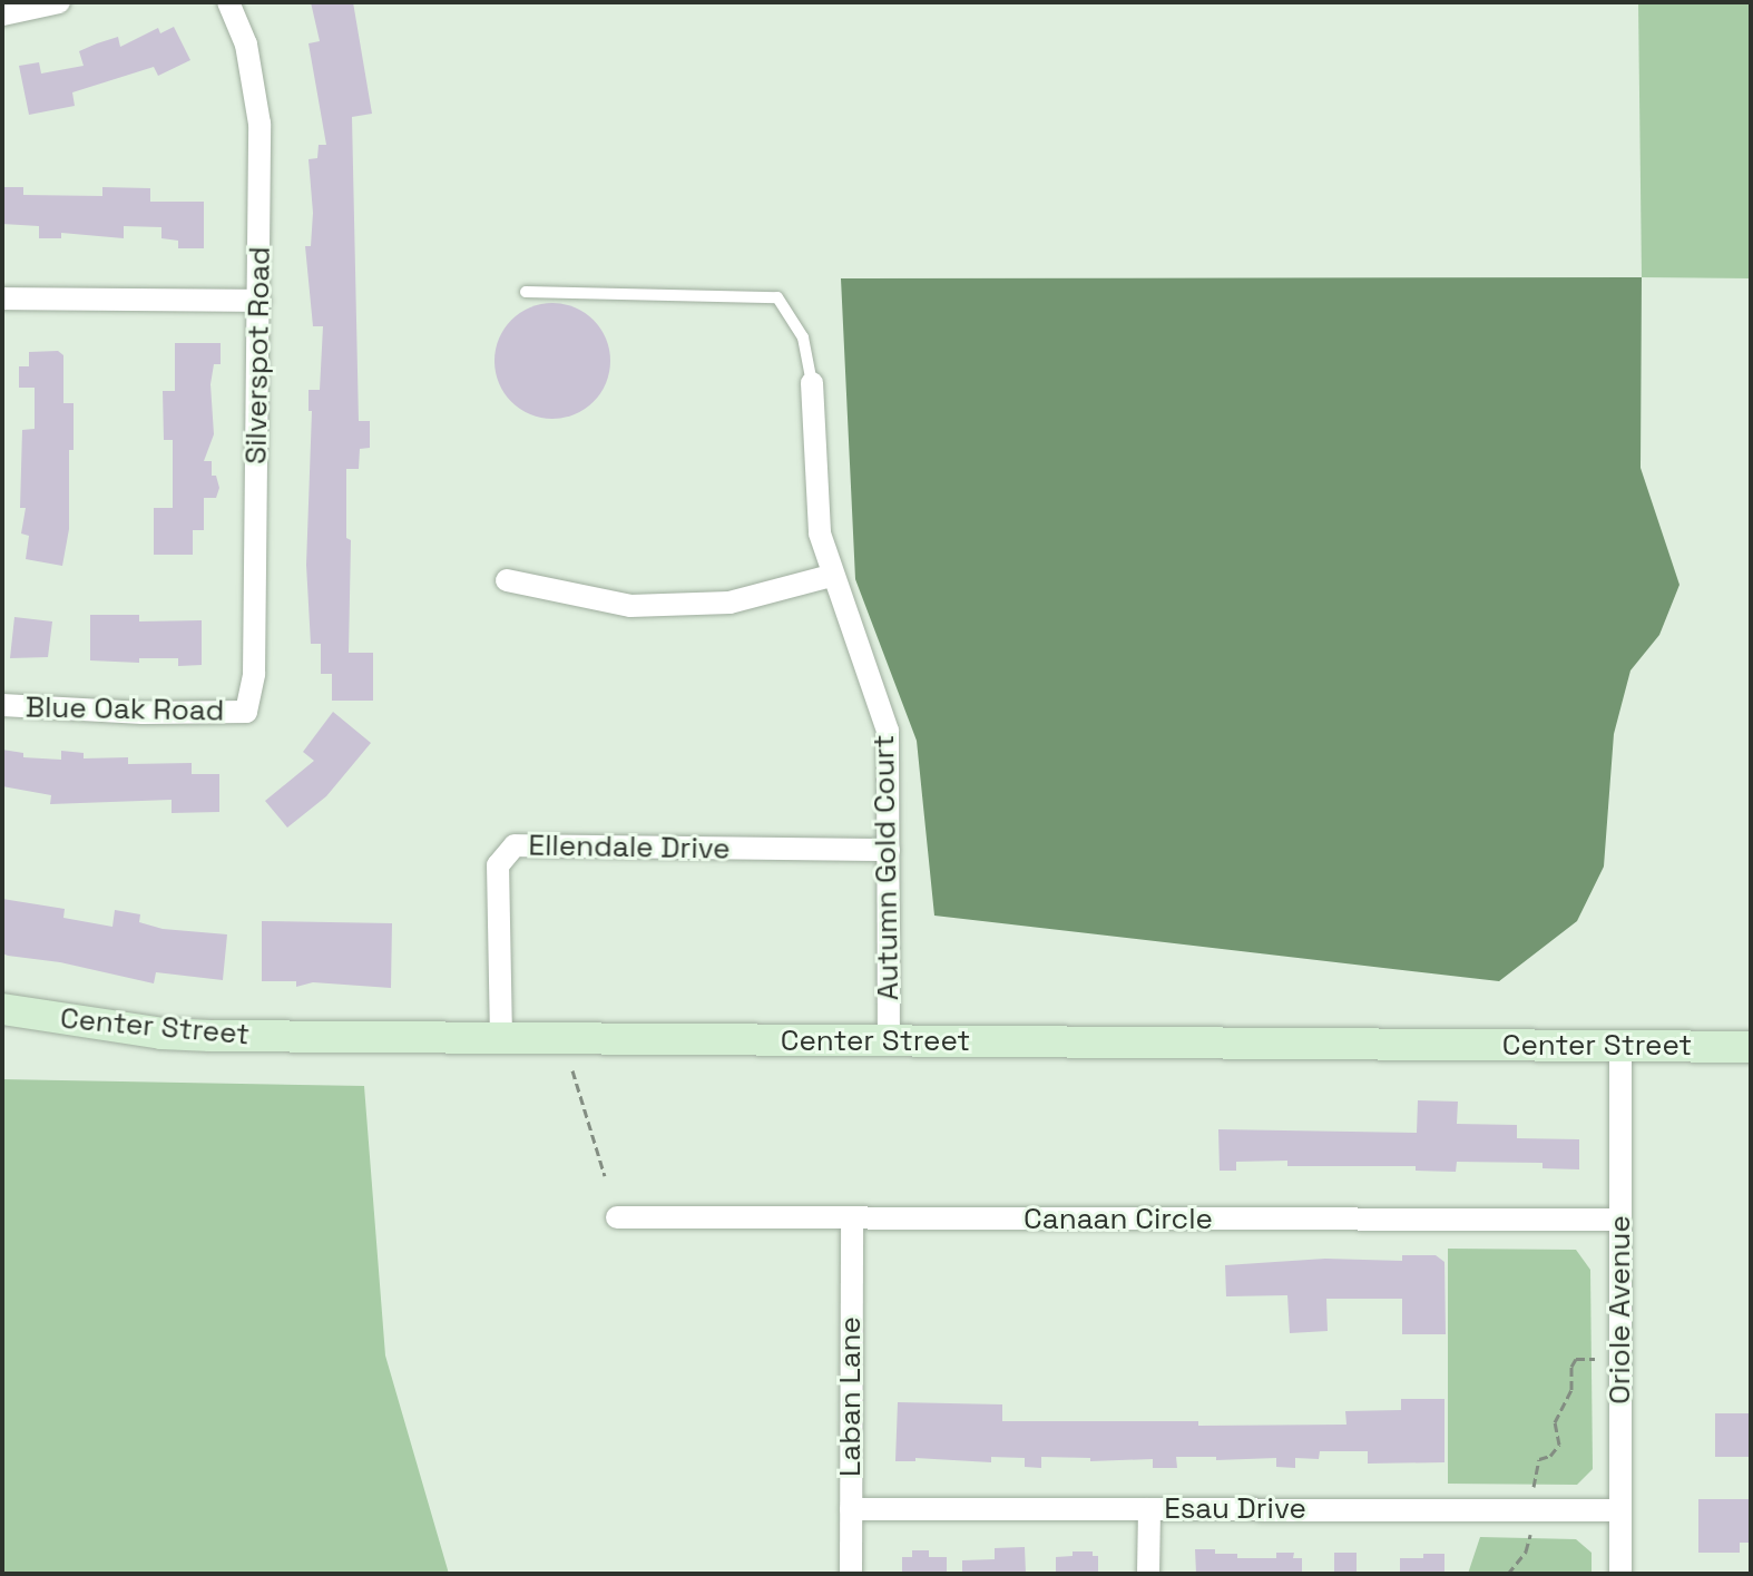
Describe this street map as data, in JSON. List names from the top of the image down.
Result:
{
  "streets": {
    "street": [
      "Silverspot Road",
      "Blue Oak Road",
      "Ellendale Drive",
      "Autumn Gold Court",
      "Center Street",
      "Canaan Circle",
      "Oriole Avenue",
      "Laban Lane",
      "Esau Drive"
    ]
  },
  "crossings": [
    ["Silverspot Road", "Blue Oak Road"],
    ["Ellendale Drive", "Autumn Gold Court"],
    ["Ellendale Drive", "Center Street"],
    ["Autumn Gold Court", "Center Street"],
    ["Center Street", "Oriole Avenue"],
    ["Canaan Circle", "Oriole Avenue"],
    ["Canaan Circle", "Laban Lane"],
    ["Oriole Avenue", "Esau Drive"],
    ["Laban Lane", "Esau Drive"]
  ]
}
